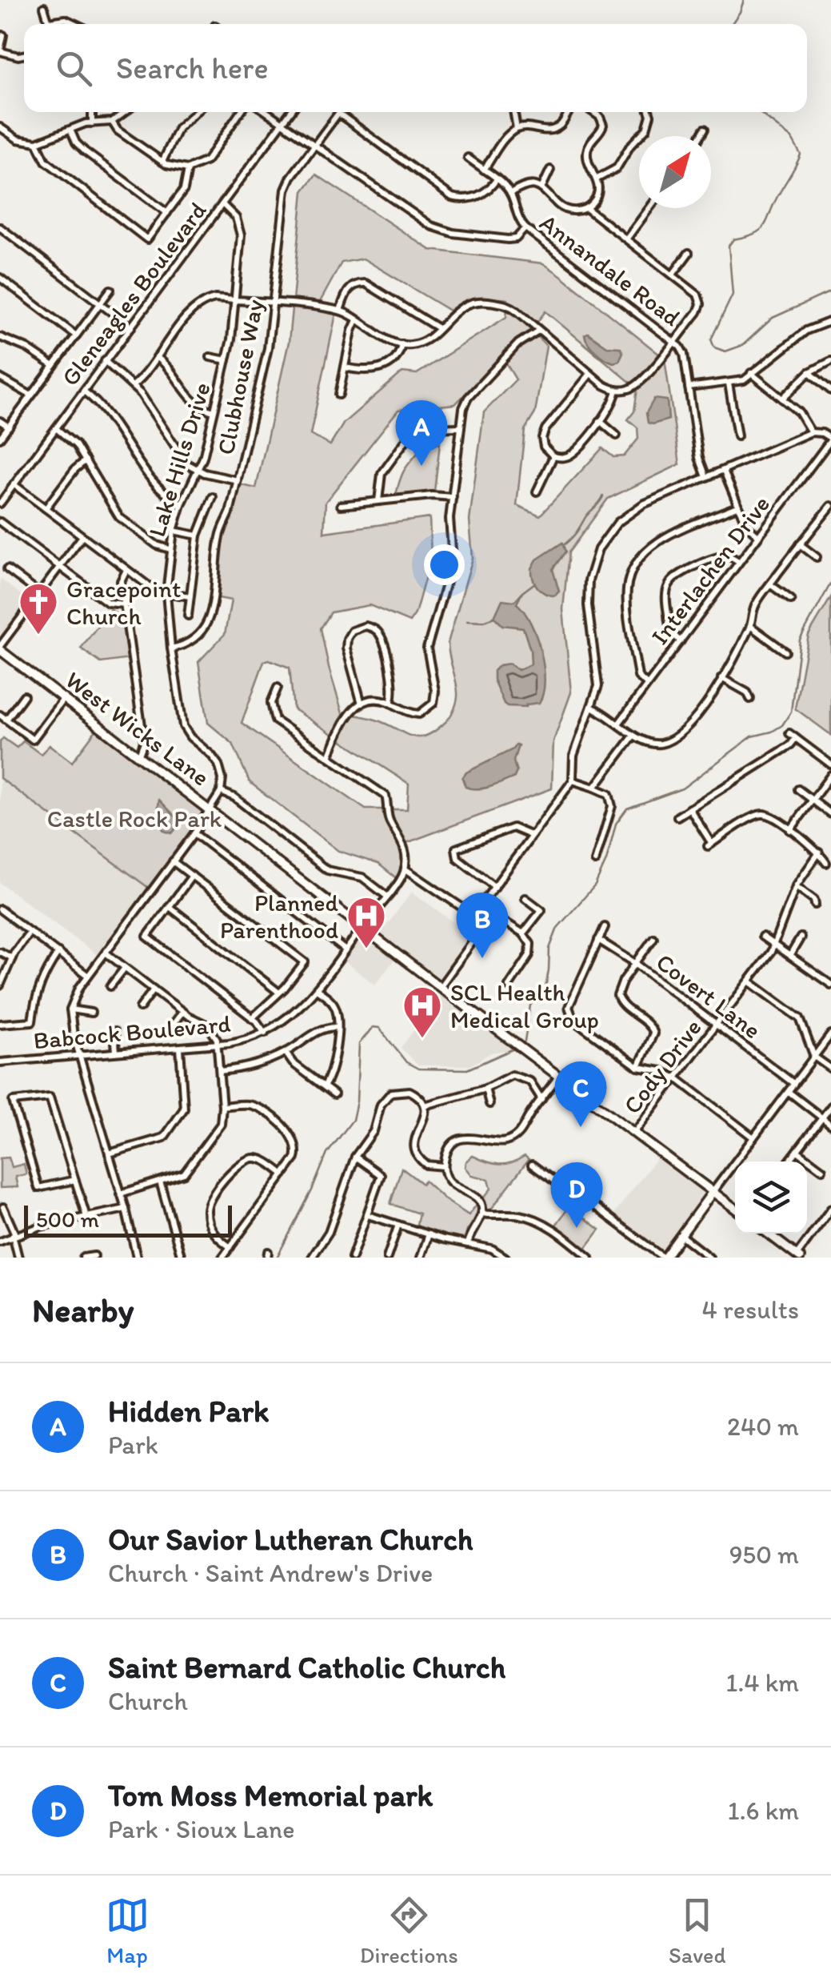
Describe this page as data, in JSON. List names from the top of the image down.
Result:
{
  "streets": {
    "main road": ["West Wicks Lane"],
    "street": [
      "Annandale Road",
      "Gleneagles Boulevard",
      "Clubhouse Way",
      "Lake Hills Drive",
      "Interlachen Drive",
      "Covert Lane",
      "Babcock Boulevard",
      "Cody Drive"
    ]
  },
  "crossings": [
    ["Gleneagles Boulevard", "Lake Hills Drive"],
    ["Clubhouse Way", "Lake Hills Drive"],
    ["West Wicks Lane", "Babcock Boulevard"],
    ["West Wicks Lane", "Cody Drive"],
    ["Covert Lane", "Cody Drive"]
  ],
  "parks": ["Castle Rock Park"],
  "places": {
    "church": ["Gracepoint Church"],
    "hospital": ["Planned Parenthood", "SCL Health Medical Group"]
  },
  "scale_bar": "500 m",
  "north": "top right",
  "page": {
    "search": "Search here",
    "pins": [
      "A",
      "B",
      "C",
      "D"
    ],
    "scale": "500 m",
    "heading": ["Nearby", "4 results"],
    "list": [
      {
        "mark": "A",
        "name": "Hidden Park",
        "note": "Park",
        "value": "240 m"
      },
      {
        "mark": "B",
        "name": "Our Savior Lutheran Church",
        "note": "Church · Saint Andrew's Drive",
        "value": "950 m"
      },
      {
        "mark": "C",
        "name": "Saint Bernard Catholic Church",
        "note": "Church",
        "value": "1.4 km"
      },
      {
        "mark": "D",
        "name": "Tom Moss Memorial park",
        "note": "Park · Sioux Lane",
        "value": "1.6 km"
      }
    ],
    "nav": ["Map", "Directions", "Saved"]
  }
}
